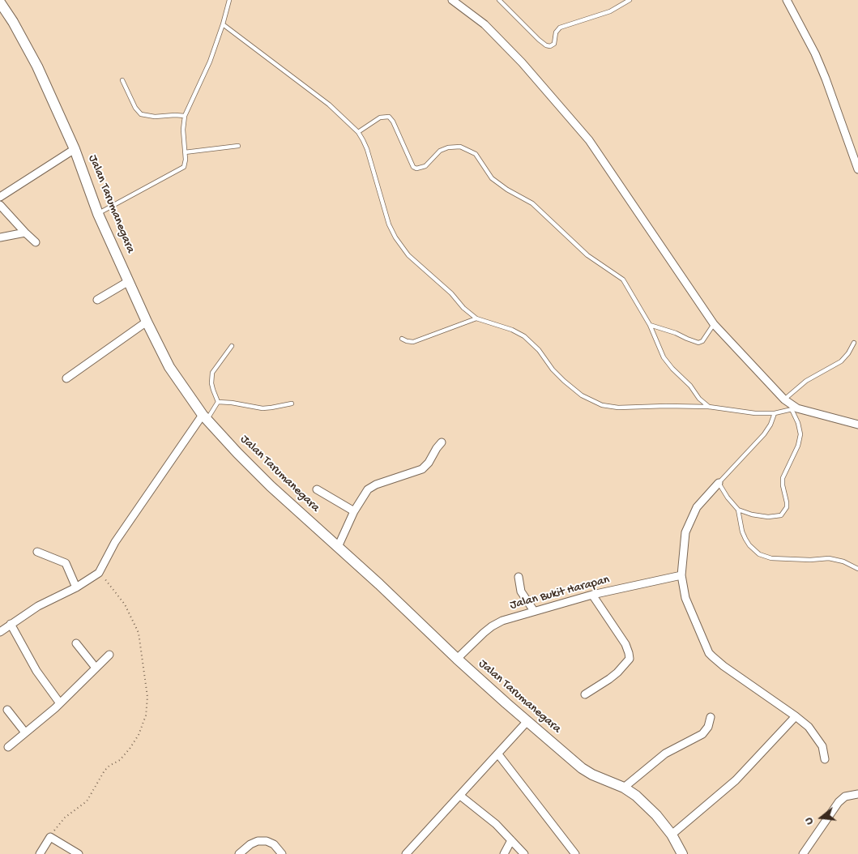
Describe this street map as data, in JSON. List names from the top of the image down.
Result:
{
  "streets": {
    "street": ["Jalan Tarumanegara", "Jalan Bukit Harapan"]
  },
  "crossings": [
    ["Jalan Tarumanegara", "Jalan Bukit Harapan"]
  ],
  "north": "left"
}
